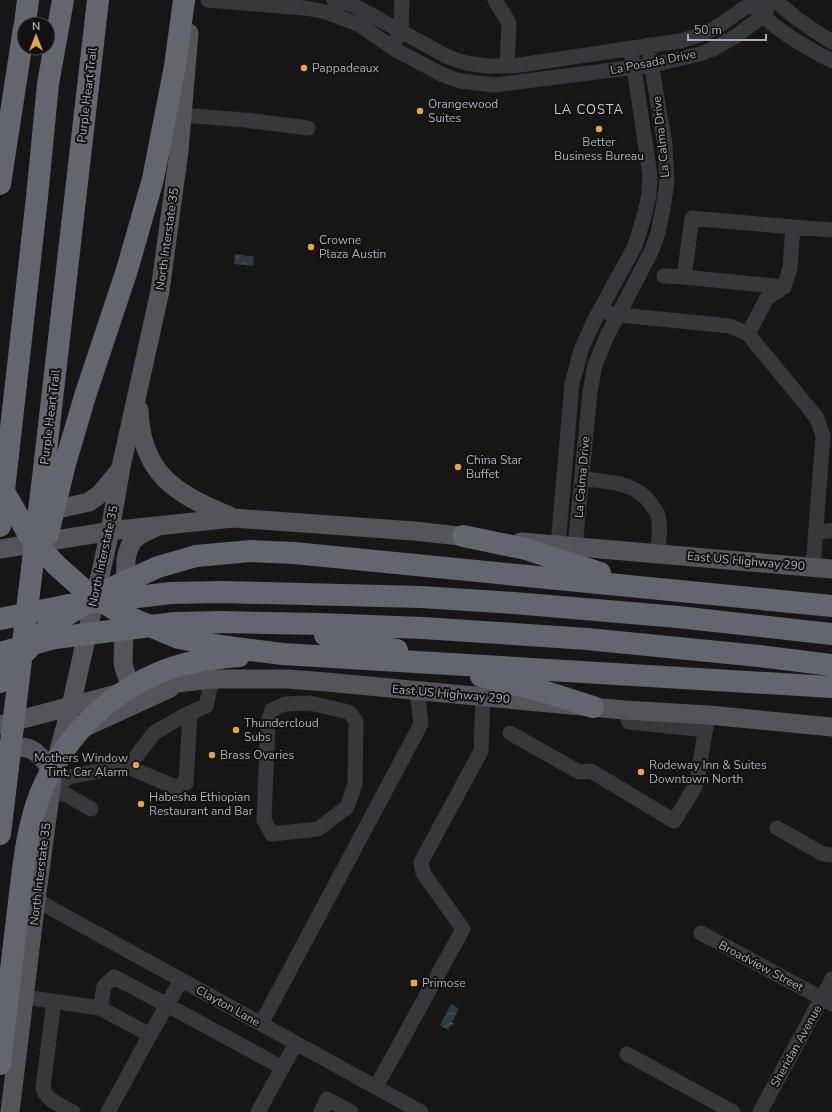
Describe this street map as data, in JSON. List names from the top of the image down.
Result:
{
  "streets": {
    "highway": ["Purple Heart Trail"],
    "main road": ["North Interstate 35", "East US Highway 290"],
    "street": [
      "La Posada Drive",
      "La Calma Drive",
      "Broadview Street",
      "Clayton Lane",
      "Sheridan Avenue"
    ]
  },
  "crossings": [
    ["La Posada Drive", "La Calma Drive"],
    ["La Calma Drive", "East US Highway 290"],
    ["North Interstate 35", "East US Highway 290"],
    ["North Interstate 35", "Clayton Lane"],
    ["Broadview Street", "Sheridan Avenue"]
  ],
  "districts": ["LA COSTA"],
  "places": {
    "other": [
      "Pappadeaux",
      "Orangewood Suites",
      "Better Business Bureau",
      "Crowne Plaza Austin",
      "China Star Buffet",
      "Thundercloud Subs",
      "Brass Ovaries",
      "Mothers Window Tint, Car Alarm",
      "Rodeway Inn & Suites Downtown North",
      "Habesha Ethiopian Restaurant and Bar"
    ],
    "transit": ["Primose"]
  },
  "scale_bar": "50 m",
  "north": "top"
}
